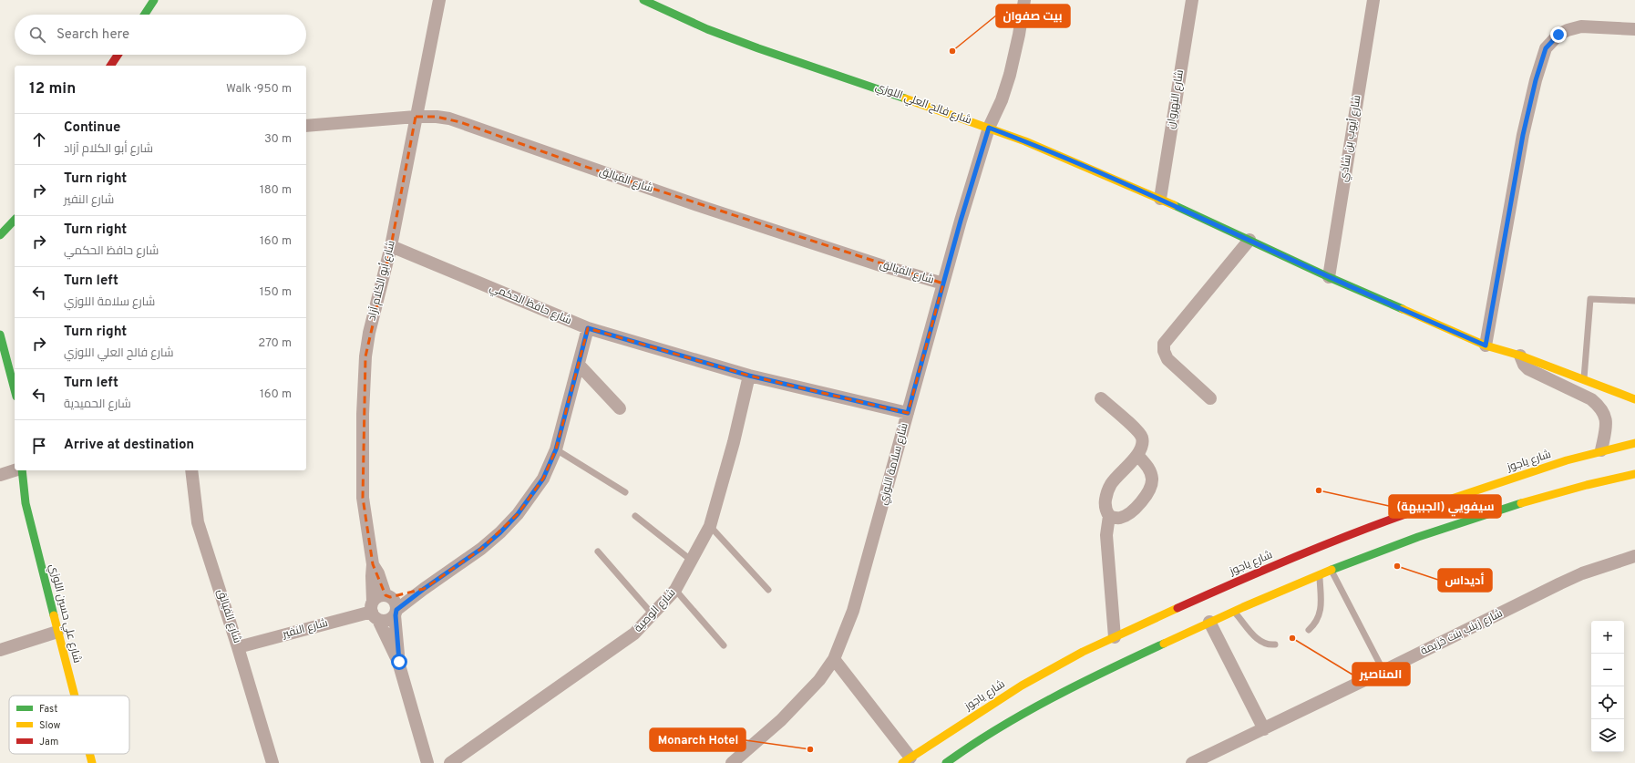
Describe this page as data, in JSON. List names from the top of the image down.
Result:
{
  "streets": {
    "main road": ["شارع فالح العلي اللوزي", "شارع ياجوز", "شارع علي حسين اللوزي"],
    "street": [
      "شارع النهروان",
      "شارع أيوب بن شاذي",
      "شارع الفيالق",
      "شارع أبو الكلام آزاد",
      "شارع حافظ الحكمي",
      "شارع سلامة اللوزي",
      "شارع الوصية",
      "شارع النفير",
      "شارع زينب بنت خزيمة"
    ]
  },
  "crossings": [
    ["شارع النهروان", "شارع فالح العلي اللوزي"],
    ["شارع فالح العلي اللوزي", "شارع أيوب بن شاذي"],
    ["شارع فالح العلي اللوزي", "شارع سلامة اللوزي"],
    ["شارع الفيالق", "شارع أبو الكلام آزاد"],
    ["شارع الفيالق", "شارع سلامة اللوزي"],
    ["شارع الفيالق", "شارع النفير"],
    ["شارع أبو الكلام آزاد", "شارع حافظ الحكمي"],
    ["شارع أبو الكلام آزاد", "شارع النفير"],
    ["شارع حافظ الحكمي", "شارع سلامة اللوزي"],
    ["شارع حافظ الحكمي", "شارع الوصية"]
  ],
  "places": [
    "بيت صفوان",
    "سيفويي (الجبيهة)",
    "أديداس",
    "المناصير",
    "Monarch Hotel"
  ],
  "legend": ["Fast", "Slow", "Jam"],
  "page": {
    "search": "Search here",
    "heading": ["12 min", "Walk · 950 m"],
    "list": [
      ["Continue", "شارع أبو الكلام آزاد", "30 m"],
      ["Turn right", "شارع النفير", "180 m"],
      ["Turn right", "شارع حافظ الحكمي", "160 m"],
      ["Turn left", "شارع سلامة اللوزي", "150 m"],
      ["Turn right", "شارع فالح العلي اللوزي", "270 m"],
      ["Turn left", "شارع الحميدية", "160 m"],
      "Arrive at destination"
    ],
    "map_buttons": ["+", "−"]
  }
}
